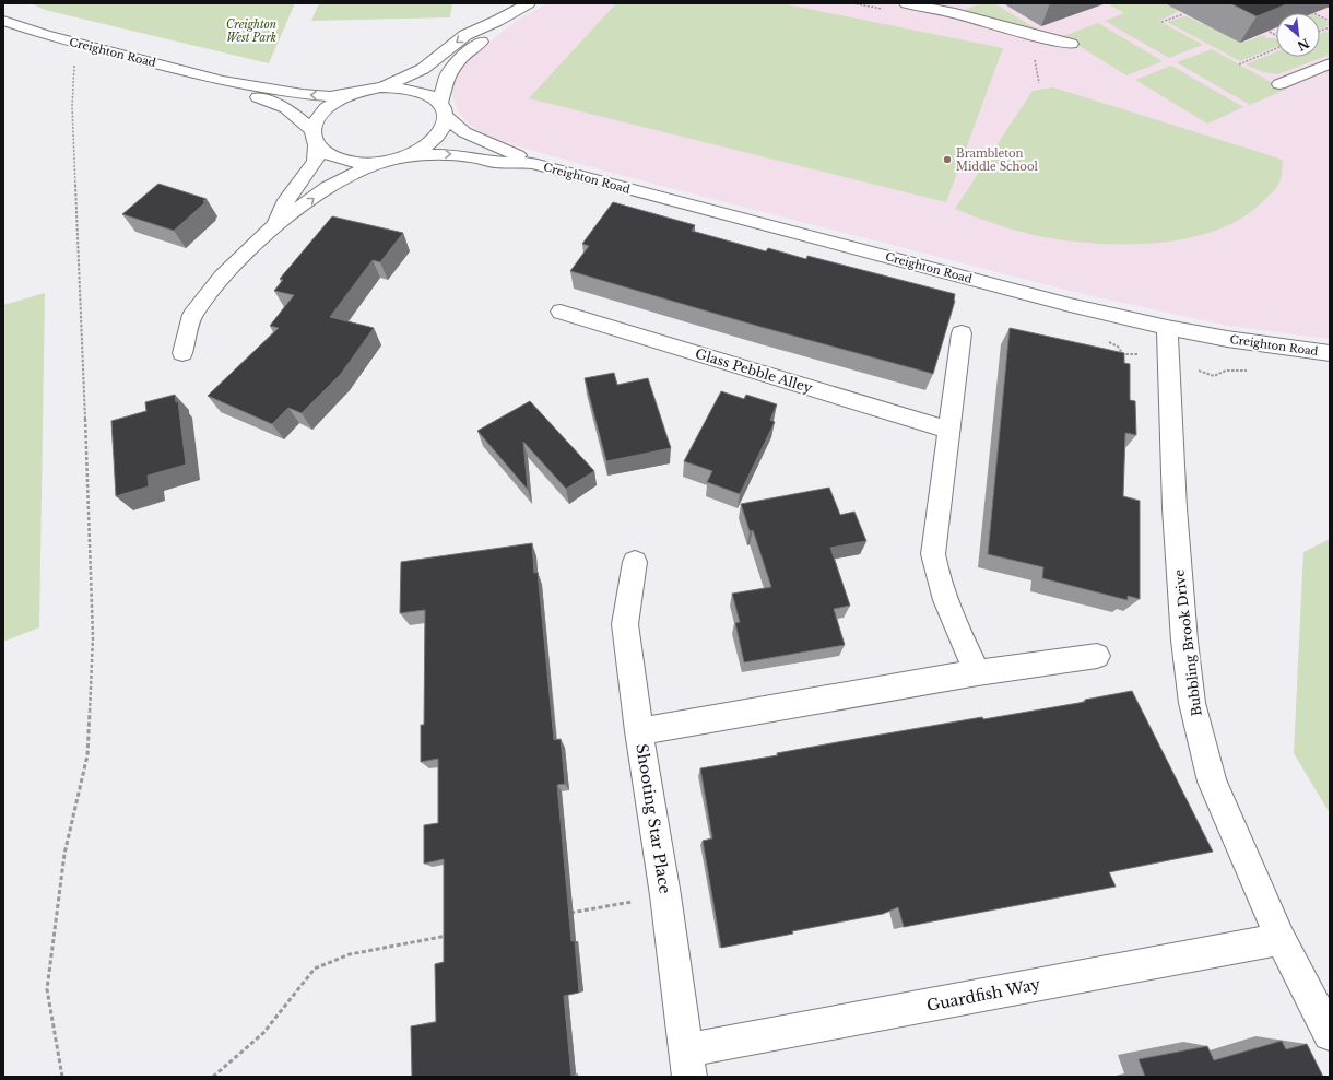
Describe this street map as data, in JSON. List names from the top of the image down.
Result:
{
  "streets": {
    "street": [
      "Creighton Road",
      "Glass Pebble Alley",
      "Bubbling Brook Drive",
      "Shooting Star Place",
      "Guardfish Way"
    ]
  },
  "crossings": [
    ["Creighton Road", "Bubbling Brook Drive"],
    ["Bubbling Brook Drive", "Guardfish Way"],
    ["Shooting Star Place", "Guardfish Way"]
  ],
  "parks": ["Creighton West Park"],
  "places": ["Brambleton Middle School"],
  "north": "bottom right"
}
